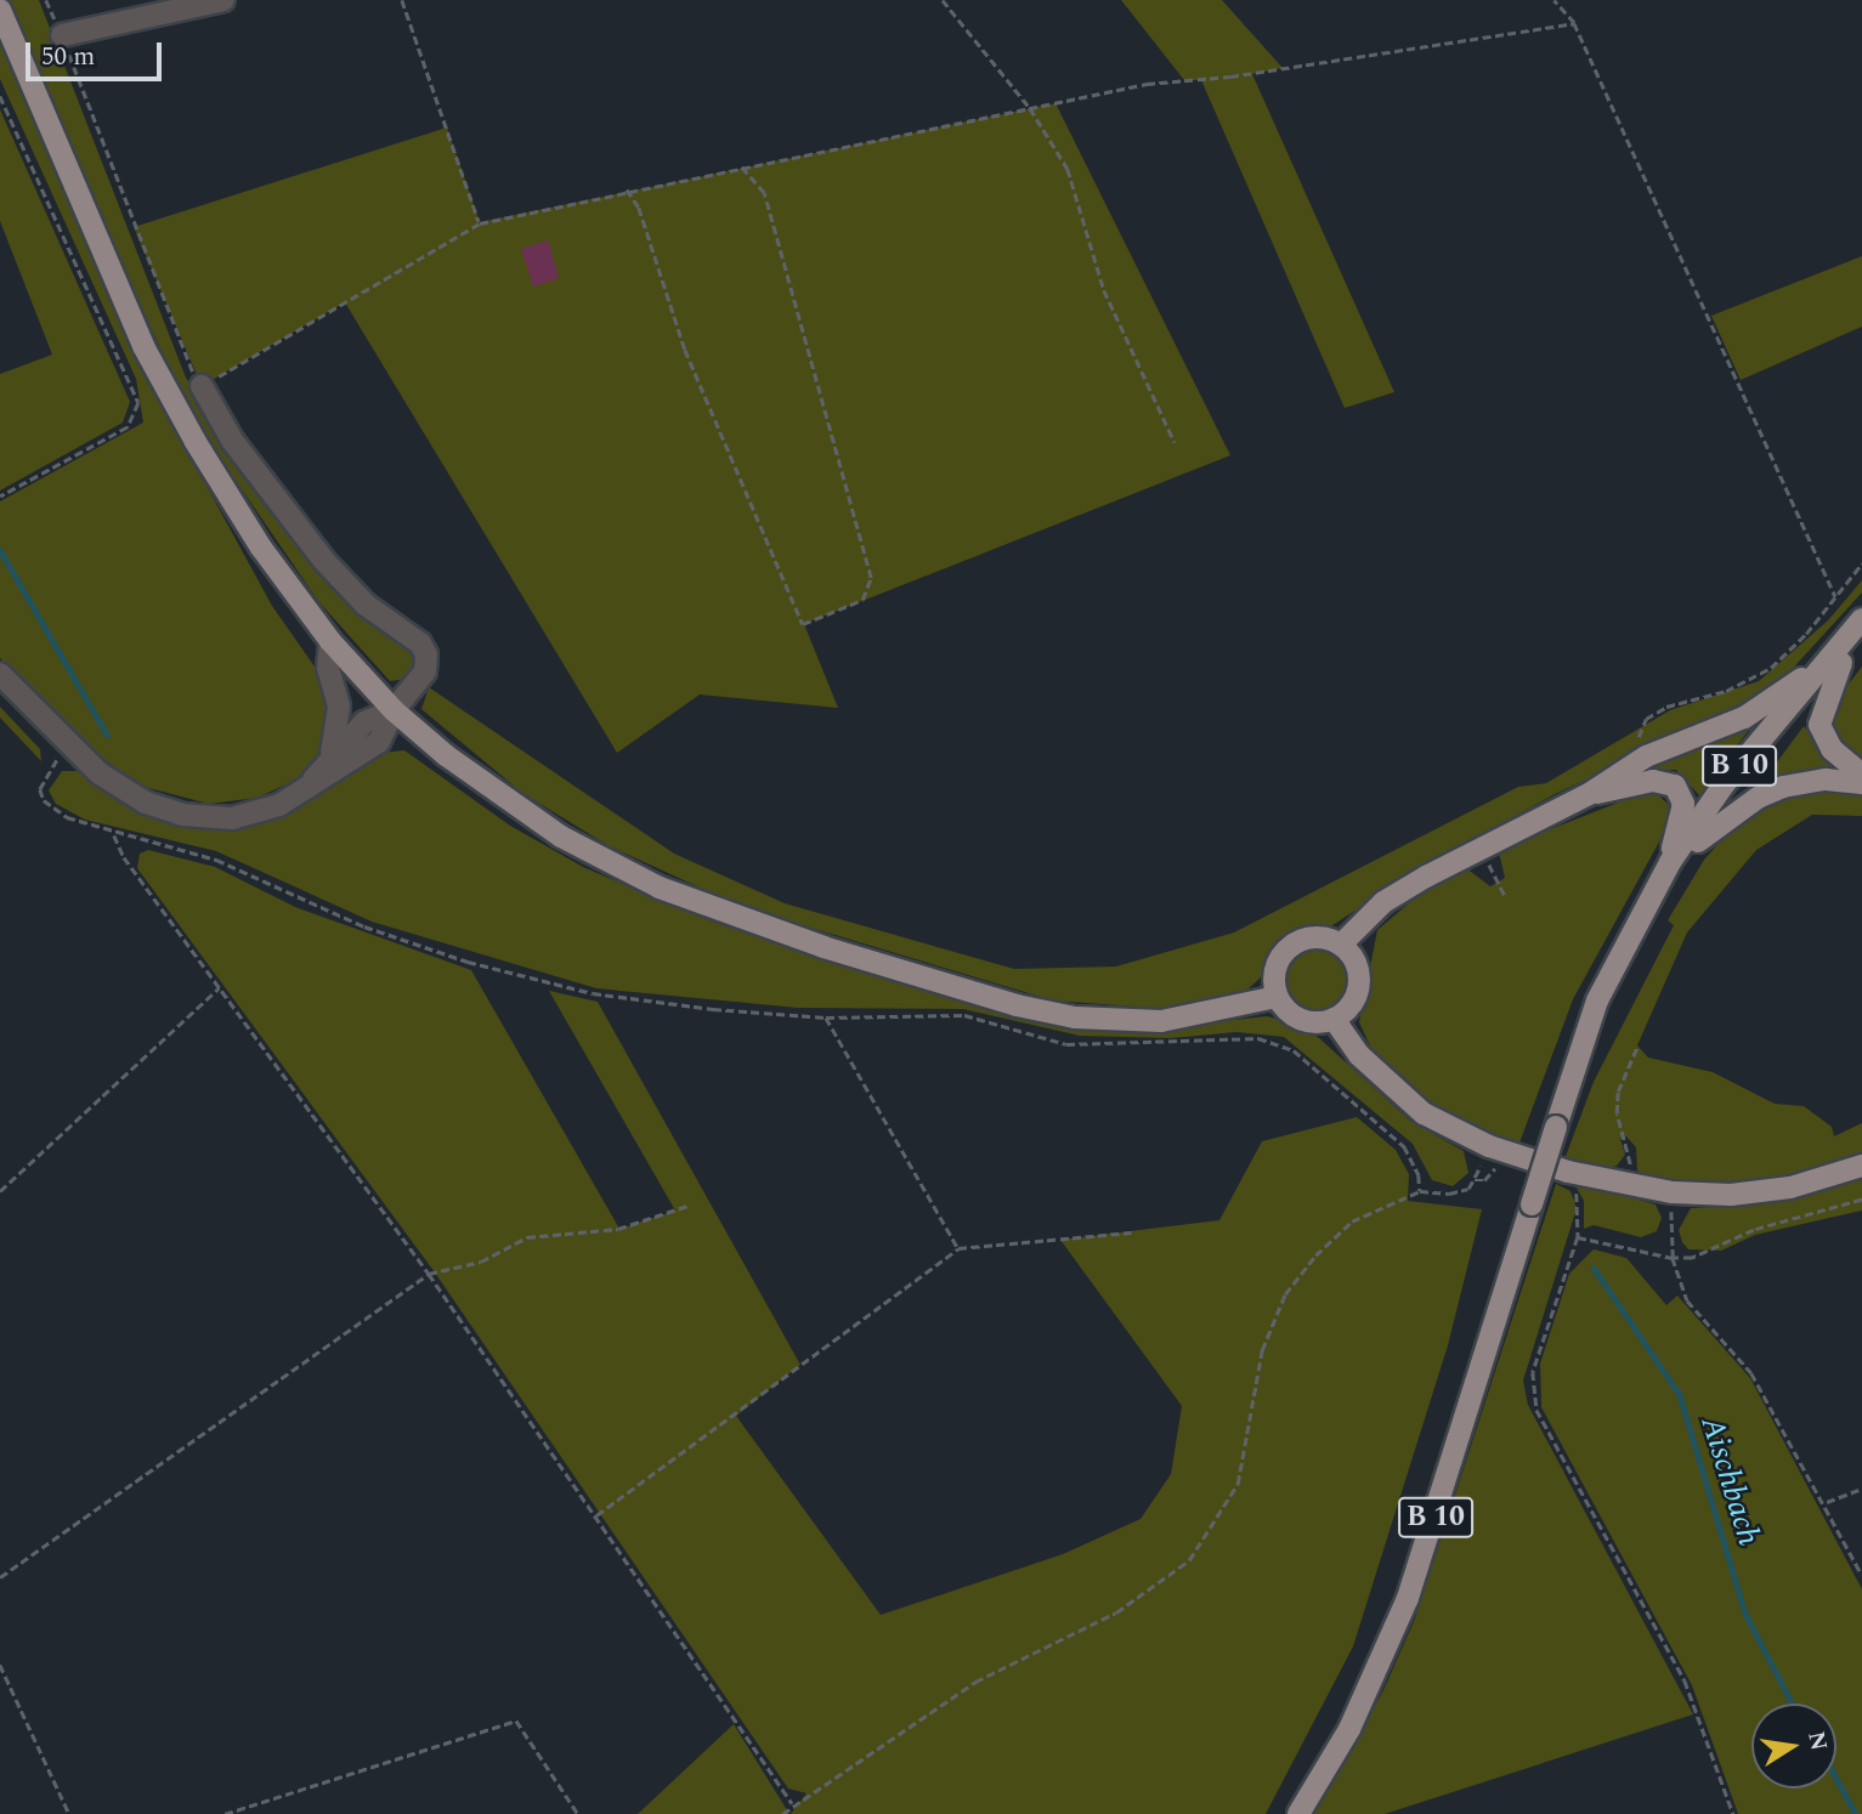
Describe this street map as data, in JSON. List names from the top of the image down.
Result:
{
  "streets": {
    "main road": ["B 10"]
  },
  "water": ["Aischbach"],
  "scale_bar": "50 m",
  "north": "right"
}
